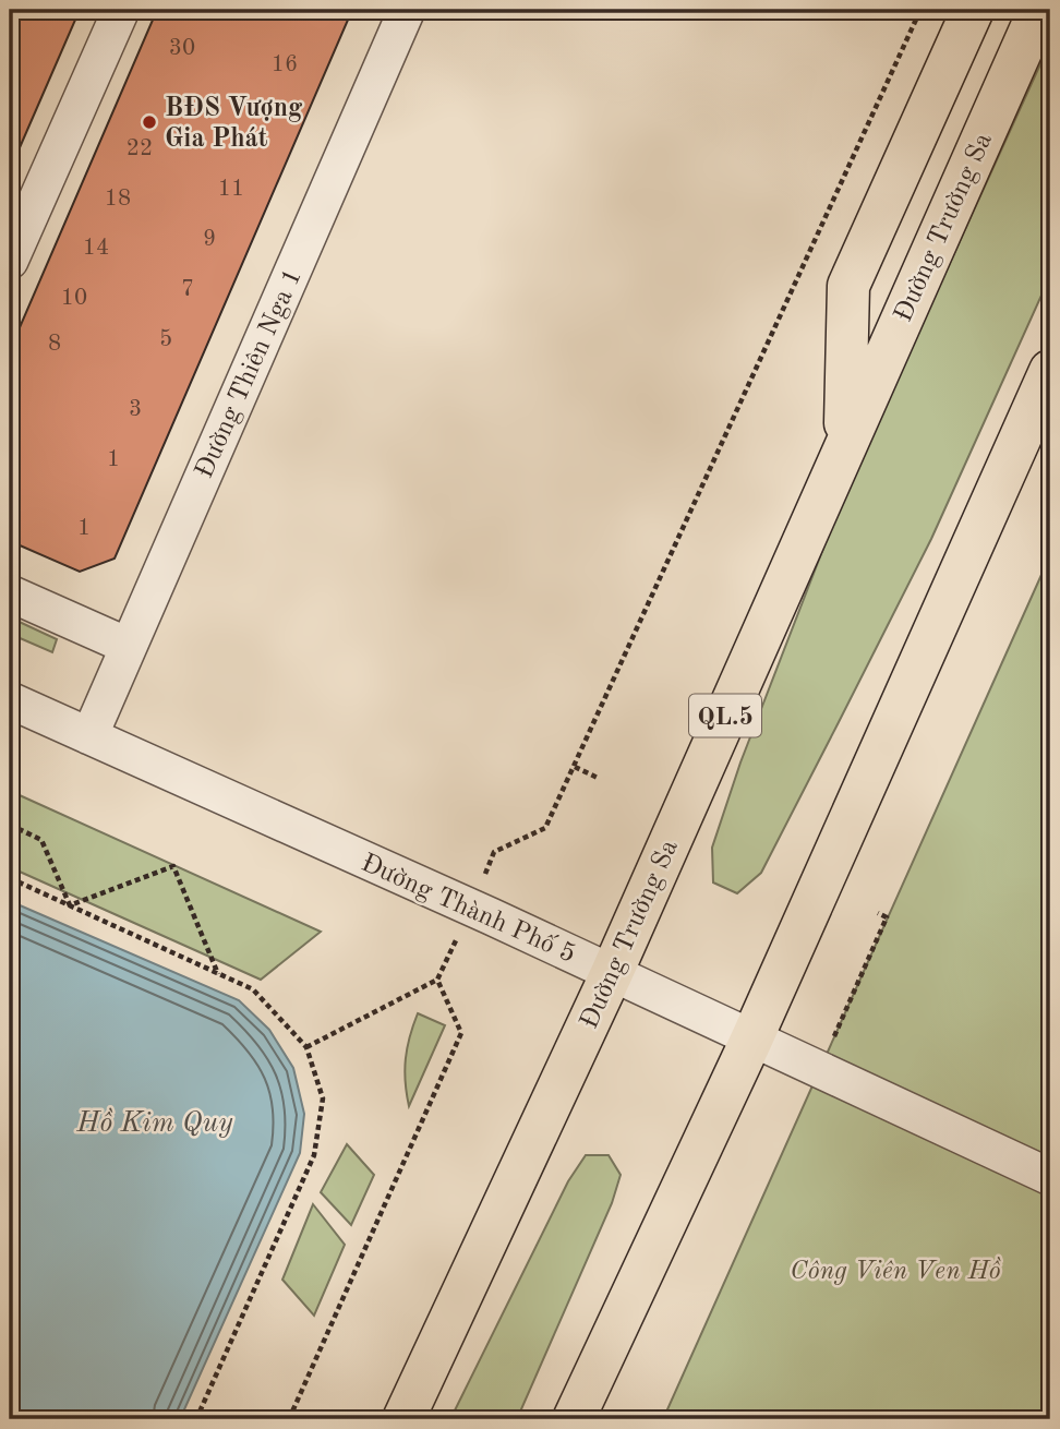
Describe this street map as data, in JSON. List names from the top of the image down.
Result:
{
  "streets": {
    "highway": ["Đường Trường Sa", "QL.5"],
    "street": ["Đường Thiên Nga 1", "Đường Thành Phố 5"]
  },
  "crossings": [
    ["Đường Trường Sa", "Đường Thành Phố 5"],
    ["Đường Thiên Nga 1", "Đường Thành Phố 5"]
  ],
  "water": ["Hồ Kim Quy"],
  "parks": ["Công Viên Ven Hồ"],
  "places": ["BĐS Vượng Gia Phát"],
  "house_numbers": [
    "30",
    "16",
    "22",
    "11",
    "18",
    "9",
    "14",
    "7",
    "10",
    "5",
    "8",
    "3",
    "1",
    "1"
  ]
}
